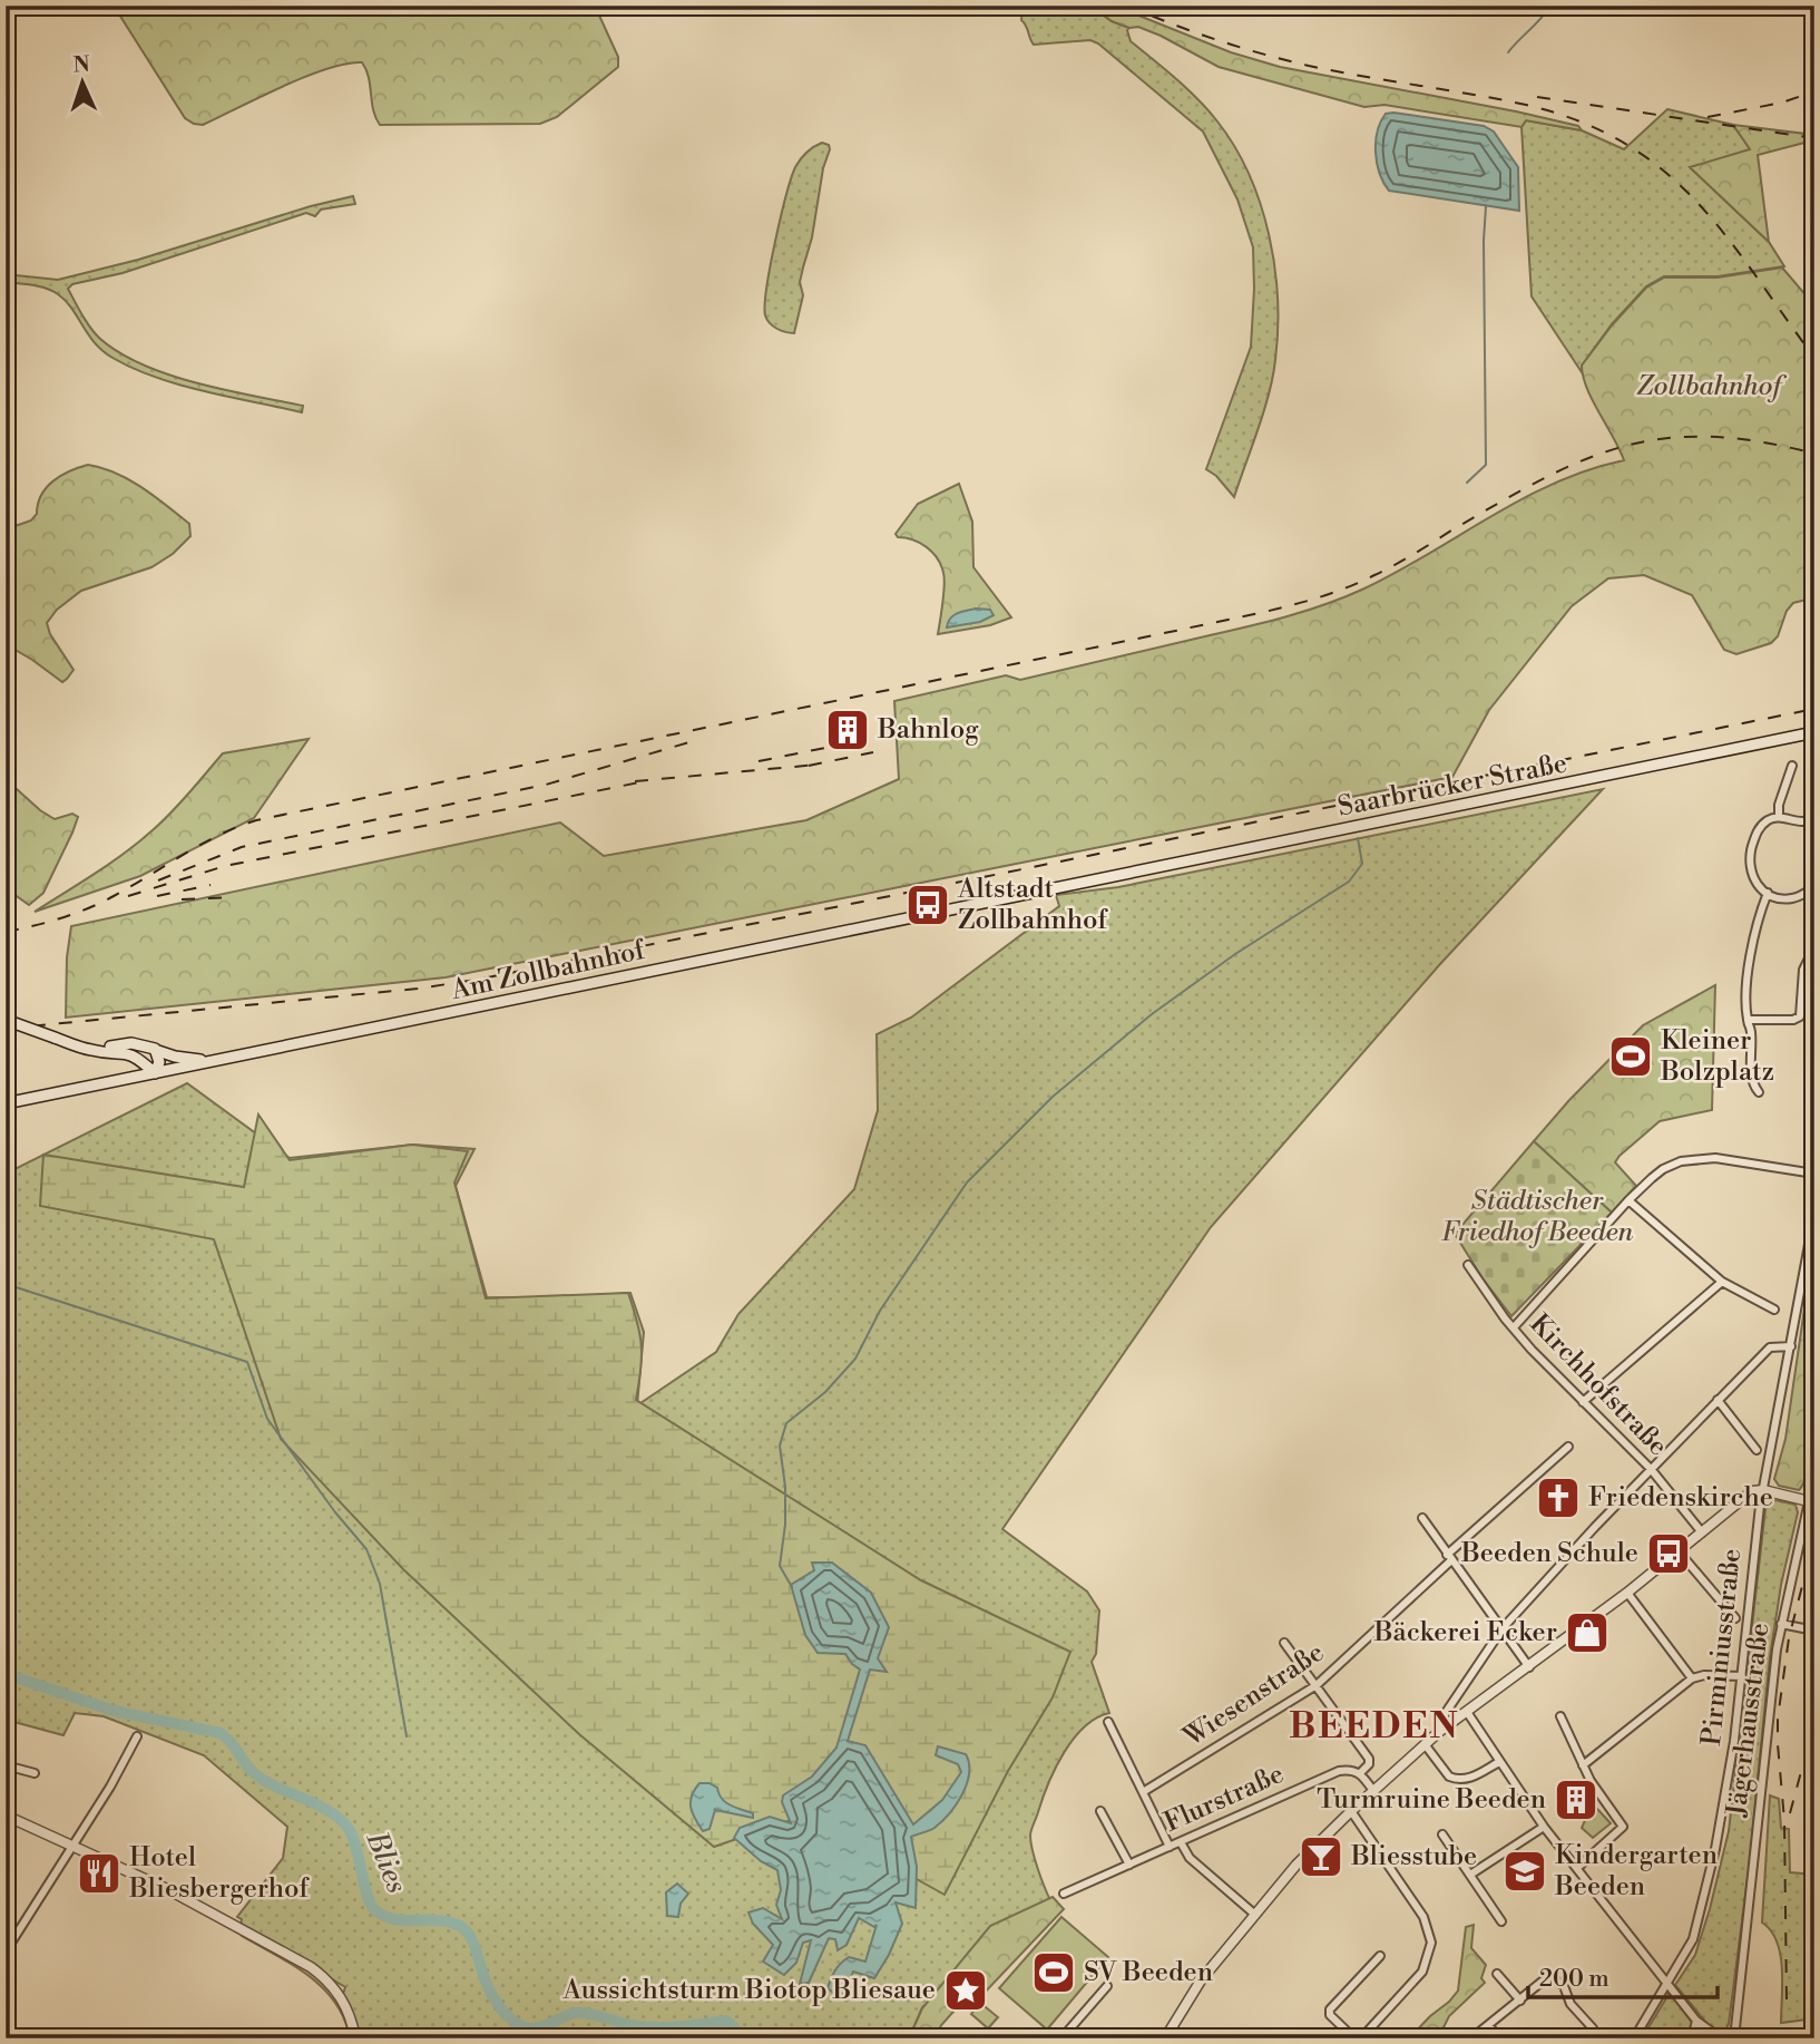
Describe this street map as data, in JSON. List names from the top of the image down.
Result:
{
  "streets": {
    "main road": ["Saarbrücker Straße", "Am Zollbahnhof"],
    "street": [
      "Kirchhofstraße",
      "Pirminiusstraße",
      "Wiesenstraße",
      "Jägerhausstraße",
      "Flurstraße"
    ]
  },
  "crossings": [
    ["Saarbrücker Straße", "Am Zollbahnhof"]
  ],
  "districts": ["BEEDEN"],
  "water": ["Blies"],
  "parks": ["Zollbahnhof", "Städtischer Friedhof Beeden"],
  "places": {
    "building": ["Bahnlog", "Turmruine Beeden"],
    "bus stop": ["Altstadt Zollbahnhof", "Beeden Schule"],
    "sports": ["Kleiner Bolzplatz", "SV Beeden"],
    "church": ["Friedenskirche"],
    "shop": ["Bäckerei Ecker"],
    "bar": ["Bliesstube"],
    "school or university": ["Kindergarten Beeden"],
    "restaurant": ["Hotel Bliesbergerhof"],
    "place": ["Aussichtsturm Biotop Bliesaue"]
  },
  "scale_bar": "200 m",
  "north": "top"
}
